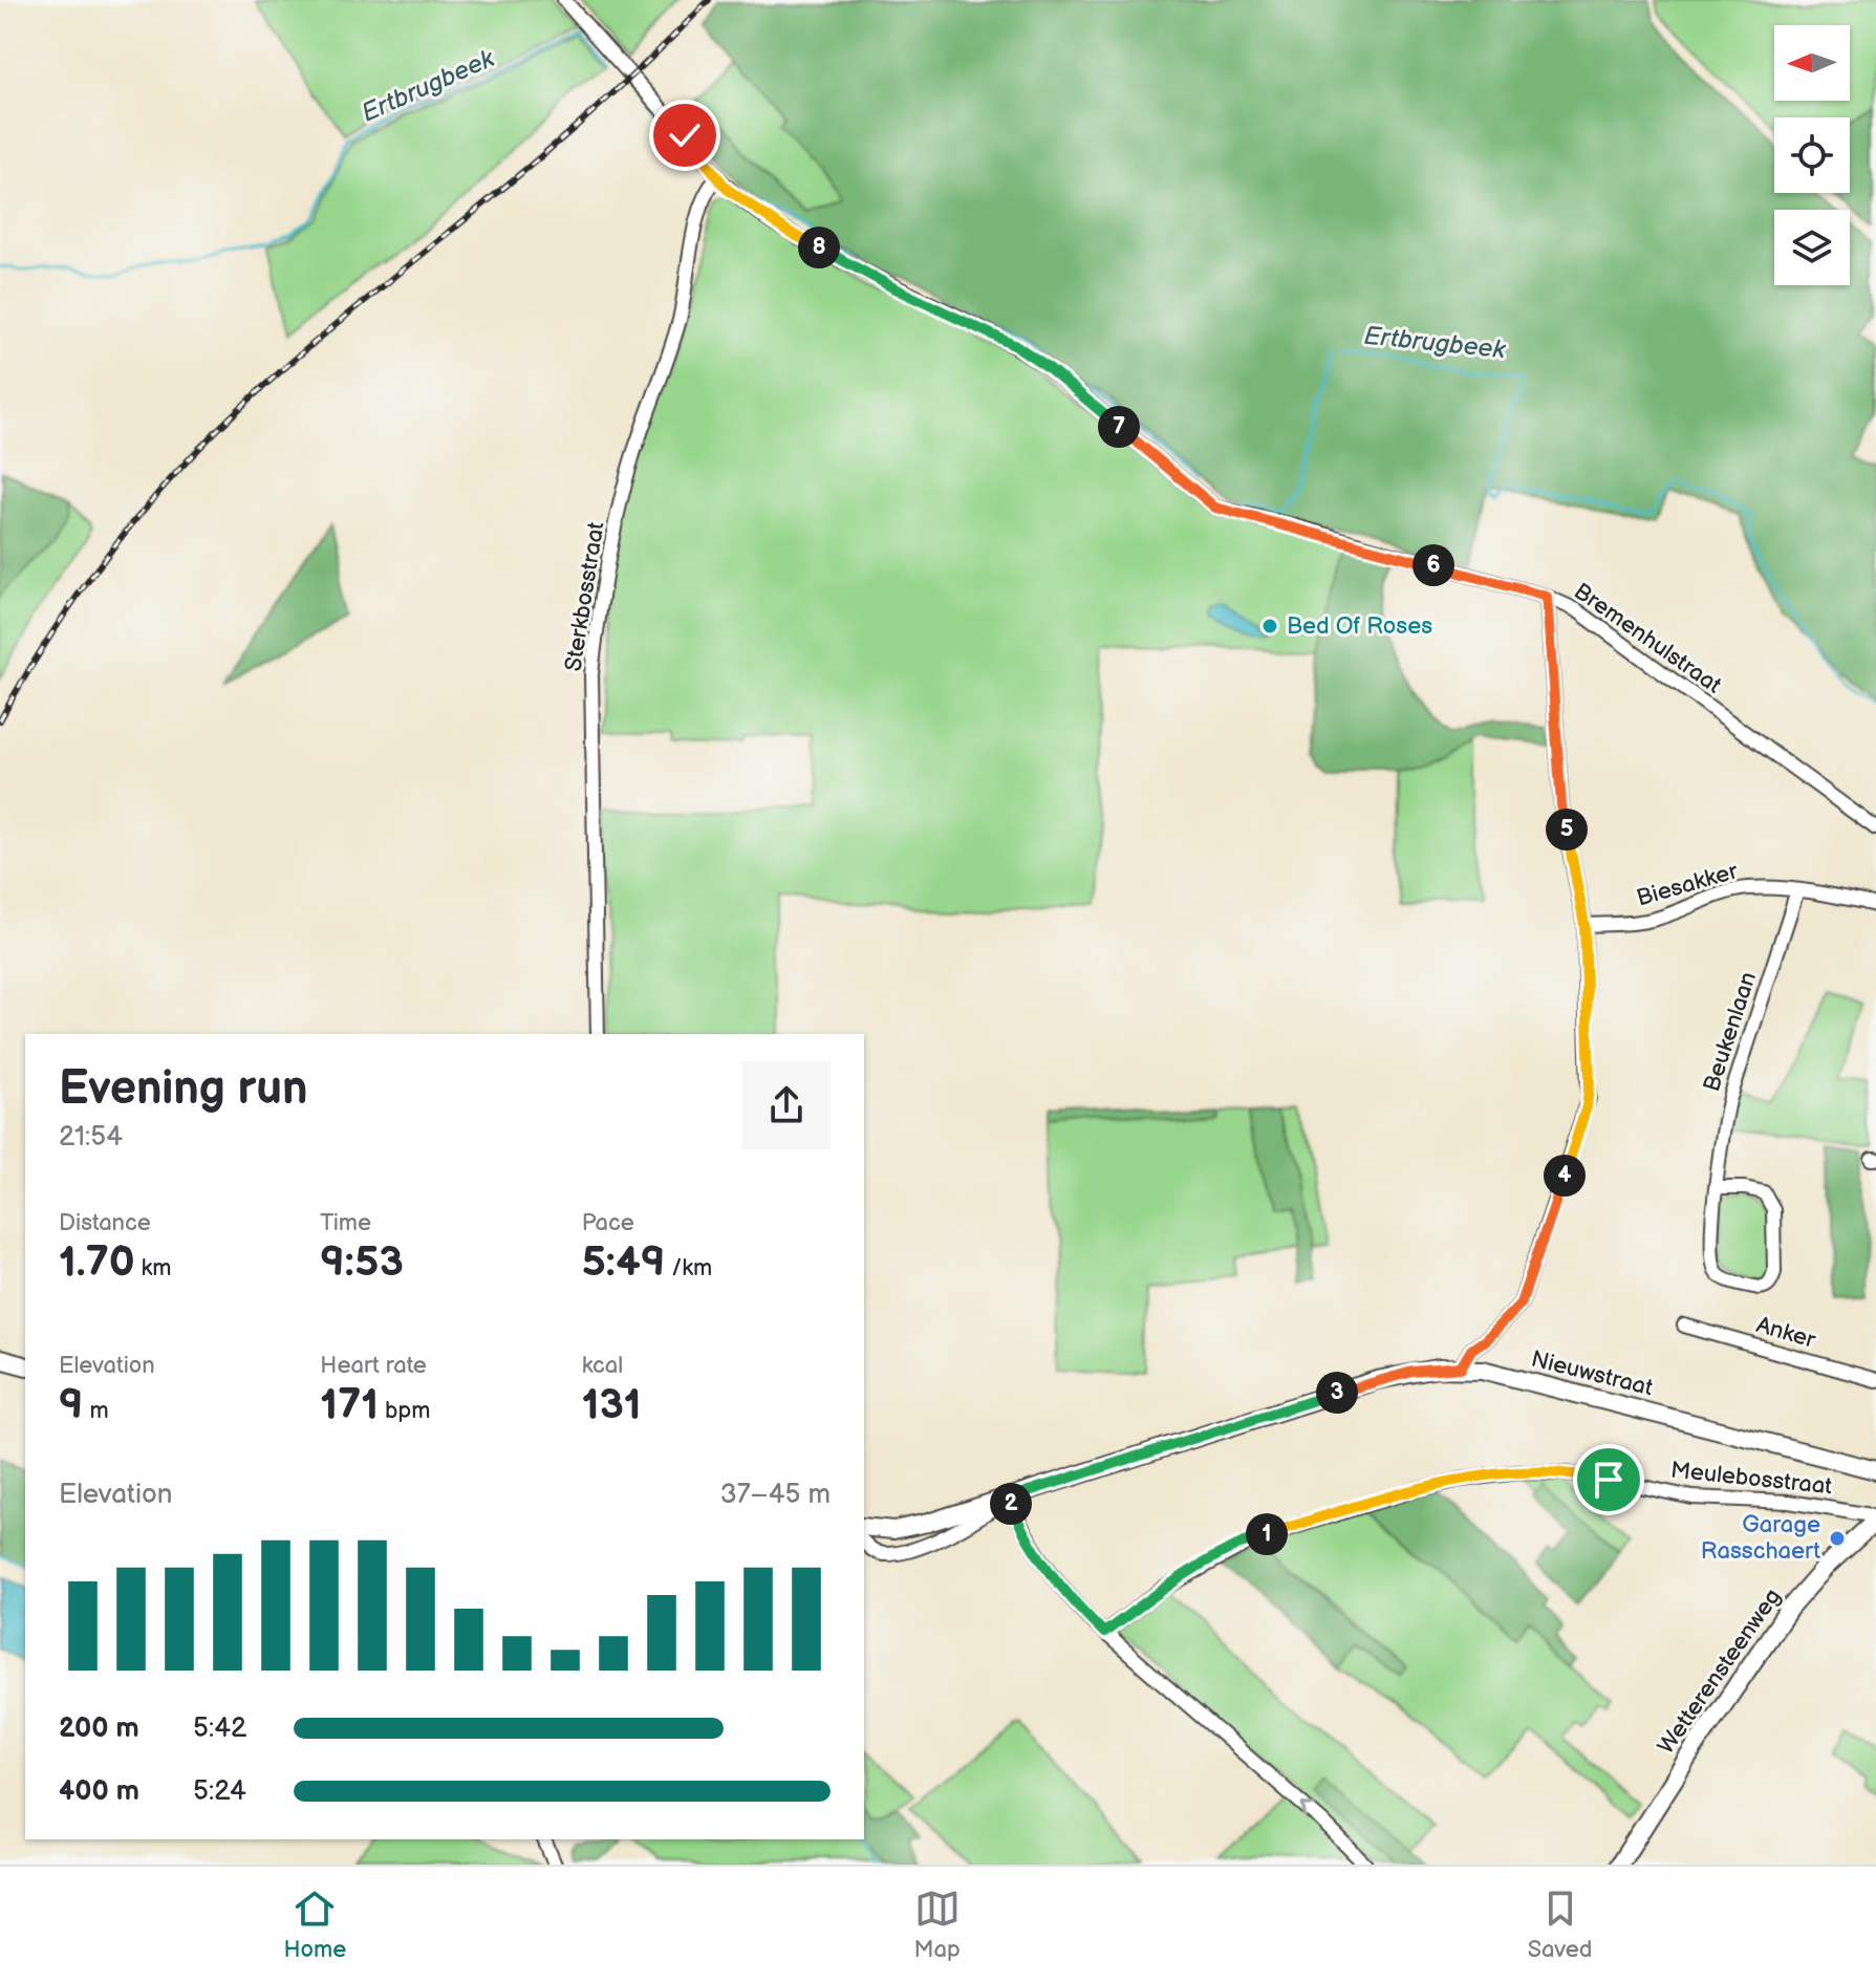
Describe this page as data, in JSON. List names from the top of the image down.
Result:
{
  "streets": {
    "street": [
      "Sterkbosstraat",
      "Bremenhulstraat",
      "Biesakker",
      "Beukenlaan",
      "Anker",
      "Nieuwstraat",
      "Meulebosstraat",
      "Wetterensteenweg"
    ]
  },
  "crossings": [
    ["Sterkbosstraat", "Bremenhulstraat"],
    ["Biesakker", "Beukenlaan"],
    ["Meulebosstraat", "Wetterensteenweg"]
  ],
  "water": ["Ertbrugbeek"],
  "places": ["Bed Of Roses", "Garage Rasschaert"],
  "north": "left",
  "page": {
    "pins": [
      "8",
      "7",
      "6",
      "5",
      "4",
      "3",
      "2",
      "1"
    ],
    "heading": ["Evening run", "21:54"],
    "stats": [
      ["Distance", "1.70 km"],
      ["Time", "9:53"],
      ["Pace", "5:49 /km"],
      ["Elevation", "9 m"],
      ["Heart rate", "171 bpm"],
      ["kcal", "131"]
    ],
    "chart": ["Elevation", "37–45 m"],
    "list": [
      {
        "name": "200 m",
        "note": "5:42"
      },
      {
        "name": "400 m",
        "note": "5:24"
      }
    ],
    "tabs": ["Home", "Map", "Saved"]
  }
}
